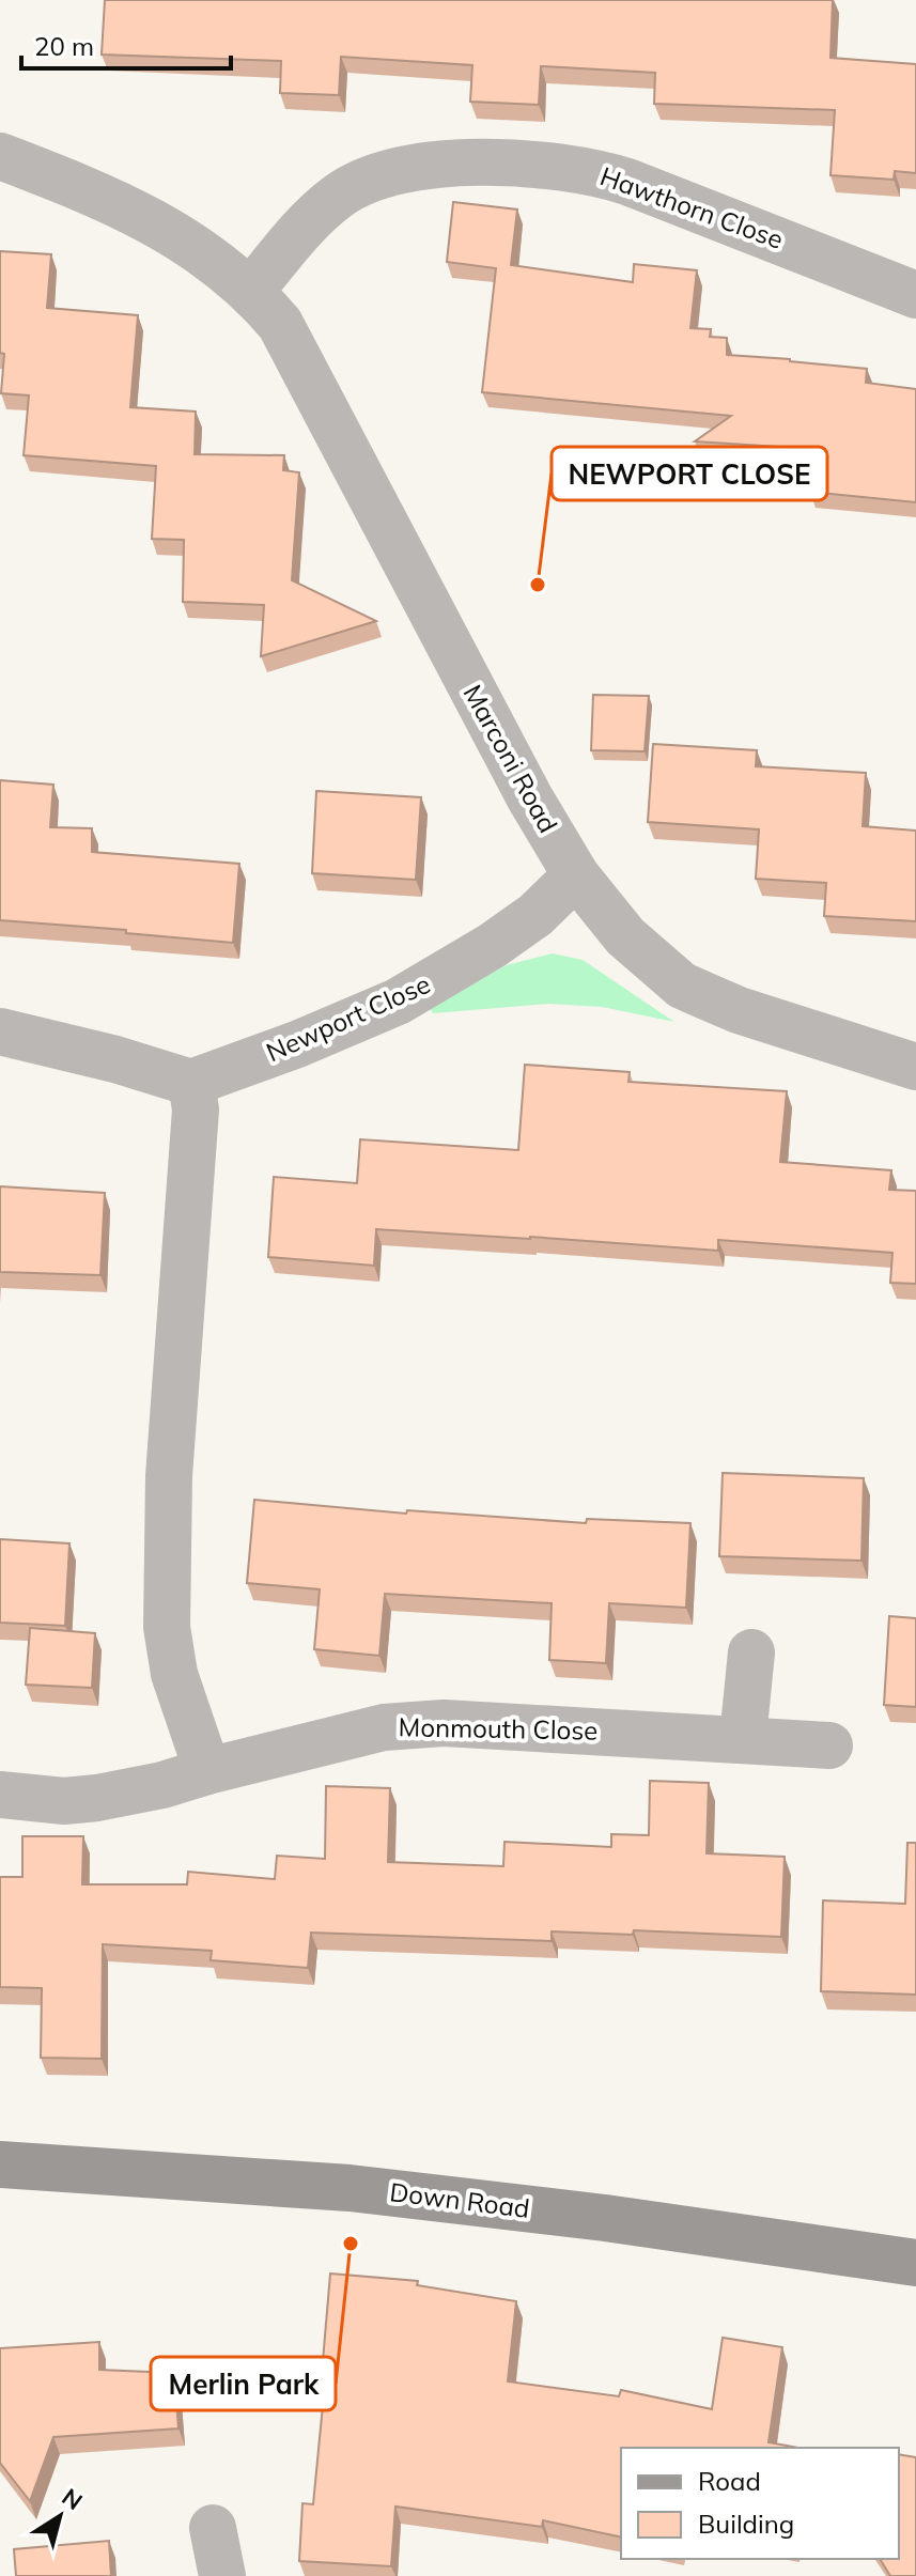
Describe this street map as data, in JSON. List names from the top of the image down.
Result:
{
  "streets": {
    "street": [
      "Hawthorn Close",
      "Marconi Road",
      "Newport Close",
      "Monmouth Close",
      "Down Road"
    ]
  },
  "crossings": [
    ["Hawthorn Close", "Marconi Road"],
    ["Marconi Road", "Newport Close"]
  ],
  "places": ["NEWPORT CLOSE", "Merlin Park"],
  "legend": ["Road", "Building"],
  "scale_bar": "20 m",
  "north": "top right"
}
